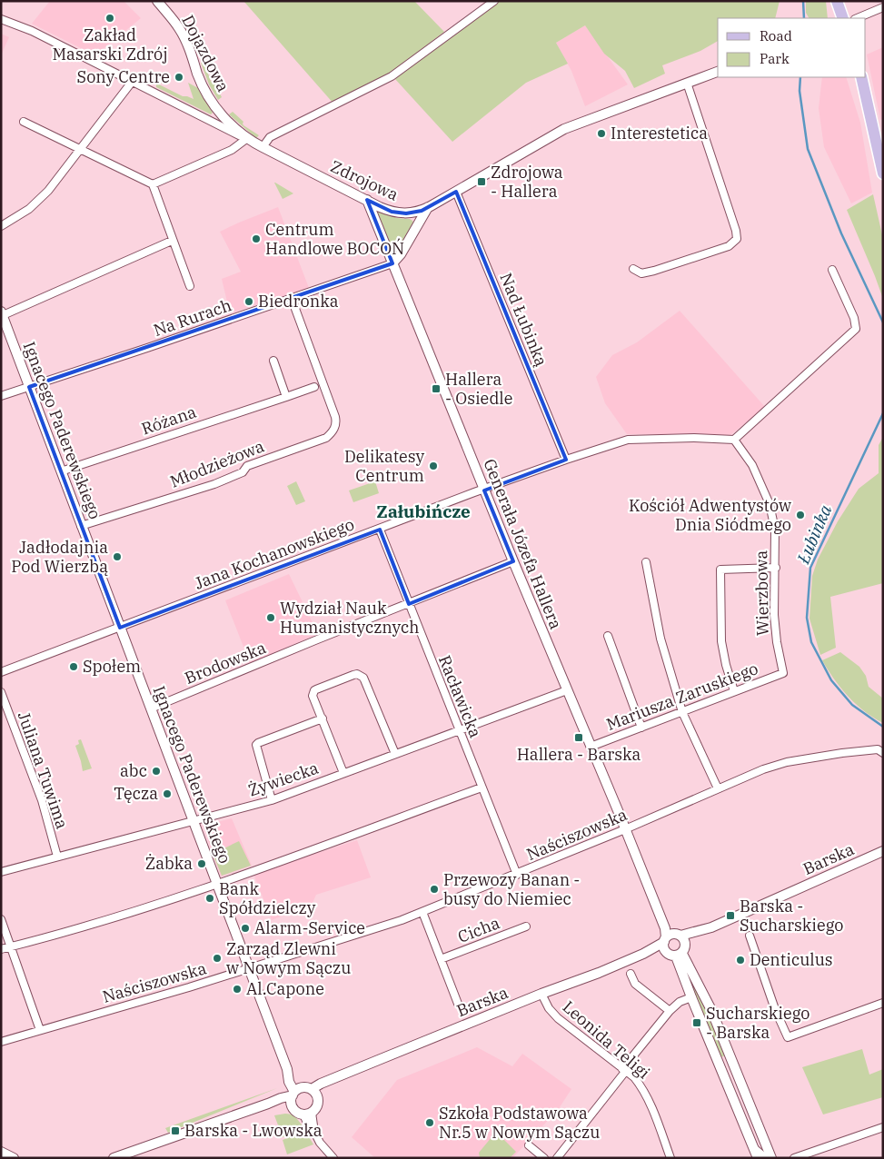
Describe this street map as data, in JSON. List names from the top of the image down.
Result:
{
  "streets": {
    "street": [
      "Dojazdowa",
      "Zdrojowa",
      "Na Rurach",
      "Nad Łubinką",
      "Różana",
      "Ignacego Paderewskiego",
      "Młodzieżowa",
      "Generała Józefa Hallera",
      "Jana Kochanowskiego",
      "Wierzbowa",
      "Brodowska",
      "Racławicka",
      "Mariusza Zaruskiego",
      "Juliana Tuwima",
      "Żywiecka",
      "Naściszowska",
      "Barska",
      "Cicha",
      "Leonida Teligi"
    ]
  },
  "crossings": [
    ["Dojazdowa", "Zdrojowa"],
    ["Zdrojowa", "Nad Łubinką"],
    ["Zdrojowa", "Generała Józefa Hallera"],
    ["Na Rurach", "Ignacego Paderewskiego"],
    ["Na Rurach", "Młodzieżowa"],
    ["Na Rurach", "Generała Józefa Hallera"],
    ["Nad Łubinką", "Jana Kochanowskiego"],
    ["Różana", "Ignacego Paderewskiego"],
    ["Ignacego Paderewskiego", "Młodzieżowa"],
    ["Ignacego Paderewskiego", "Jana Kochanowskiego"],
    ["Ignacego Paderewskiego", "Brodowska"],
    ["Ignacego Paderewskiego", "Żywiecka"],
    ["Ignacego Paderewskiego", "Naściszowska"],
    ["Ignacego Paderewskiego", "Barska"],
    ["Generała Józefa Hallera", "Jana Kochanowskiego"],
    ["Generała Józefa Hallera", "Brodowska"],
    ["Generała Józefa Hallera", "Mariusza Zaruskiego"],
    ["Generała Józefa Hallera", "Żywiecka"],
    ["Generała Józefa Hallera", "Naściszowska"],
    ["Generała Józefa Hallera", "Barska"],
    ["Jana Kochanowskiego", "Wierzbowa"],
    ["Jana Kochanowskiego", "Racławicka"],
    ["Wierzbowa", "Mariusza Zaruskiego"],
    ["Brodowska", "Racławicka"],
    ["Racławicka", "Żywiecka"],
    ["Racławicka", "Naściszowska"],
    ["Juliana Tuwima", "Żywiecka"],
    ["Barska", "Leonida Teligi"]
  ],
  "districts": ["Załubińcze"],
  "water": ["Łubinka"],
  "places": {
    "other": [
      "Zakład Masarski Zdrój",
      "Sony Centre",
      "Interestetica",
      "Centrum Handlowe BOCOŃ",
      "Biedronka",
      "Delikatesy Centrum",
      "Kościół Adwentystów Dnia Siódmego",
      "Jadłodajnia Pod Wierzbą",
      "Wydział Nauk Humanistycznych",
      "Społem",
      "abc",
      "Tęcza",
      "Żabka",
      "Przewozy Banan - busy do Niemiec",
      "Bank Spółdzielczy",
      "Alarm-Service",
      "Zarząd Zlewni w Nowym Sączu",
      "Denticulus",
      "Al.Capone",
      "Szkoła Podstawowa Nr.5 w Nowym Sączu"
    ],
    "transit": [
      "Zdrojowa - Hallera",
      "Hallera - Osiedle",
      "Hallera - Barska",
      "Barska - Sucharskiego",
      "Sucharskiego - Barska",
      "Barska - Lwowska"
    ]
  },
  "legend": ["Road", "Park"]
}
